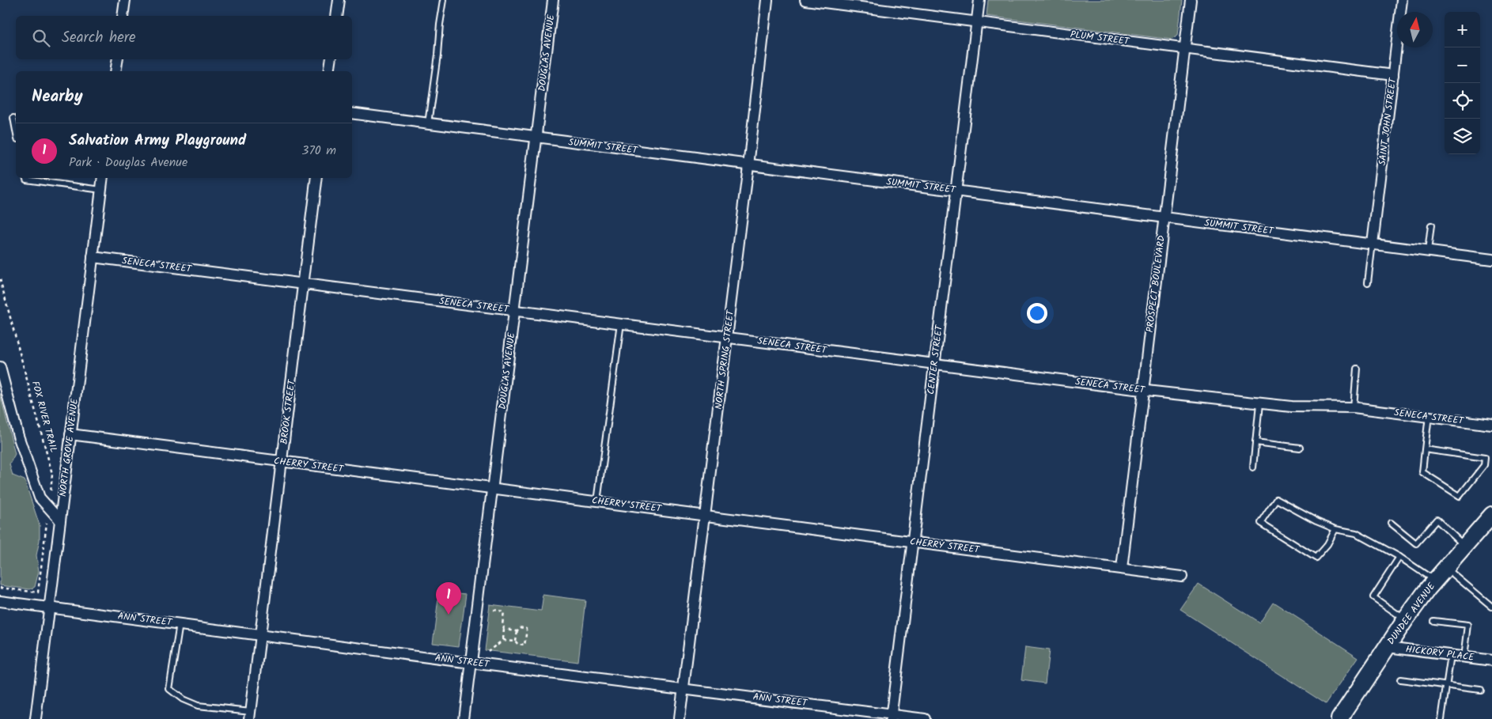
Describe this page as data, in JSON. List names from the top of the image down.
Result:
{
  "streets": {
    "main road": ["DUNDEE AVENUE"],
    "street": [
      "PLUM STREET",
      "DOUGLAS AVENUE",
      "SAINT JOHN STREET",
      "SUMMIT STREET",
      "SENECA STREET",
      "PROSPECT BOULEVARD",
      "NORTH SPRING STREET",
      "CENTER STREET",
      "BROOK STREET",
      "NORTH GROVE AVENUE",
      "CHERRY STREET",
      "ANN STREET",
      "HICKORY PLACE"
    ],
    "path": ["FOX RIVER TRAIL"]
  },
  "crossings": [
    ["PLUM STREET", "SAINT JOHN STREET"],
    ["PLUM STREET", "PROSPECT BOULEVARD"],
    ["PLUM STREET", "CENTER STREET"],
    ["DOUGLAS AVENUE", "SUMMIT STREET"],
    ["DOUGLAS AVENUE", "SENECA STREET"],
    ["DOUGLAS AVENUE", "CHERRY STREET"],
    ["DOUGLAS AVENUE", "ANN STREET"],
    ["SAINT JOHN STREET", "SUMMIT STREET"],
    ["SUMMIT STREET", "PROSPECT BOULEVARD"],
    ["SUMMIT STREET", "NORTH SPRING STREET"],
    ["SUMMIT STREET", "CENTER STREET"],
    ["SENECA STREET", "PROSPECT BOULEVARD"],
    ["SENECA STREET", "NORTH SPRING STREET"],
    ["SENECA STREET", "CENTER STREET"],
    ["SENECA STREET", "BROOK STREET"],
    ["SENECA STREET", "NORTH GROVE AVENUE"],
    ["PROSPECT BOULEVARD", "CHERRY STREET"],
    ["NORTH SPRING STREET", "CHERRY STREET"],
    ["NORTH SPRING STREET", "ANN STREET"],
    ["CENTER STREET", "CHERRY STREET"],
    ["CENTER STREET", "ANN STREET"],
    ["BROOK STREET", "CHERRY STREET"],
    ["BROOK STREET", "ANN STREET"],
    ["NORTH GROVE AVENUE", "CHERRY STREET"],
    ["NORTH GROVE AVENUE", "ANN STREET"],
    ["DUNDEE AVENUE", "HICKORY PLACE"]
  ],
  "north": "top",
  "page": {
    "map_buttons": ["+", "−"],
    "search": "Search here",
    "heading": "Nearby",
    "list": [
      {
        "mark": "1",
        "name": "Salvation Army Playground",
        "note": "Park · Douglas Avenue",
        "value": "370 m"
      }
    ],
    "pins": "1"
  }
}
